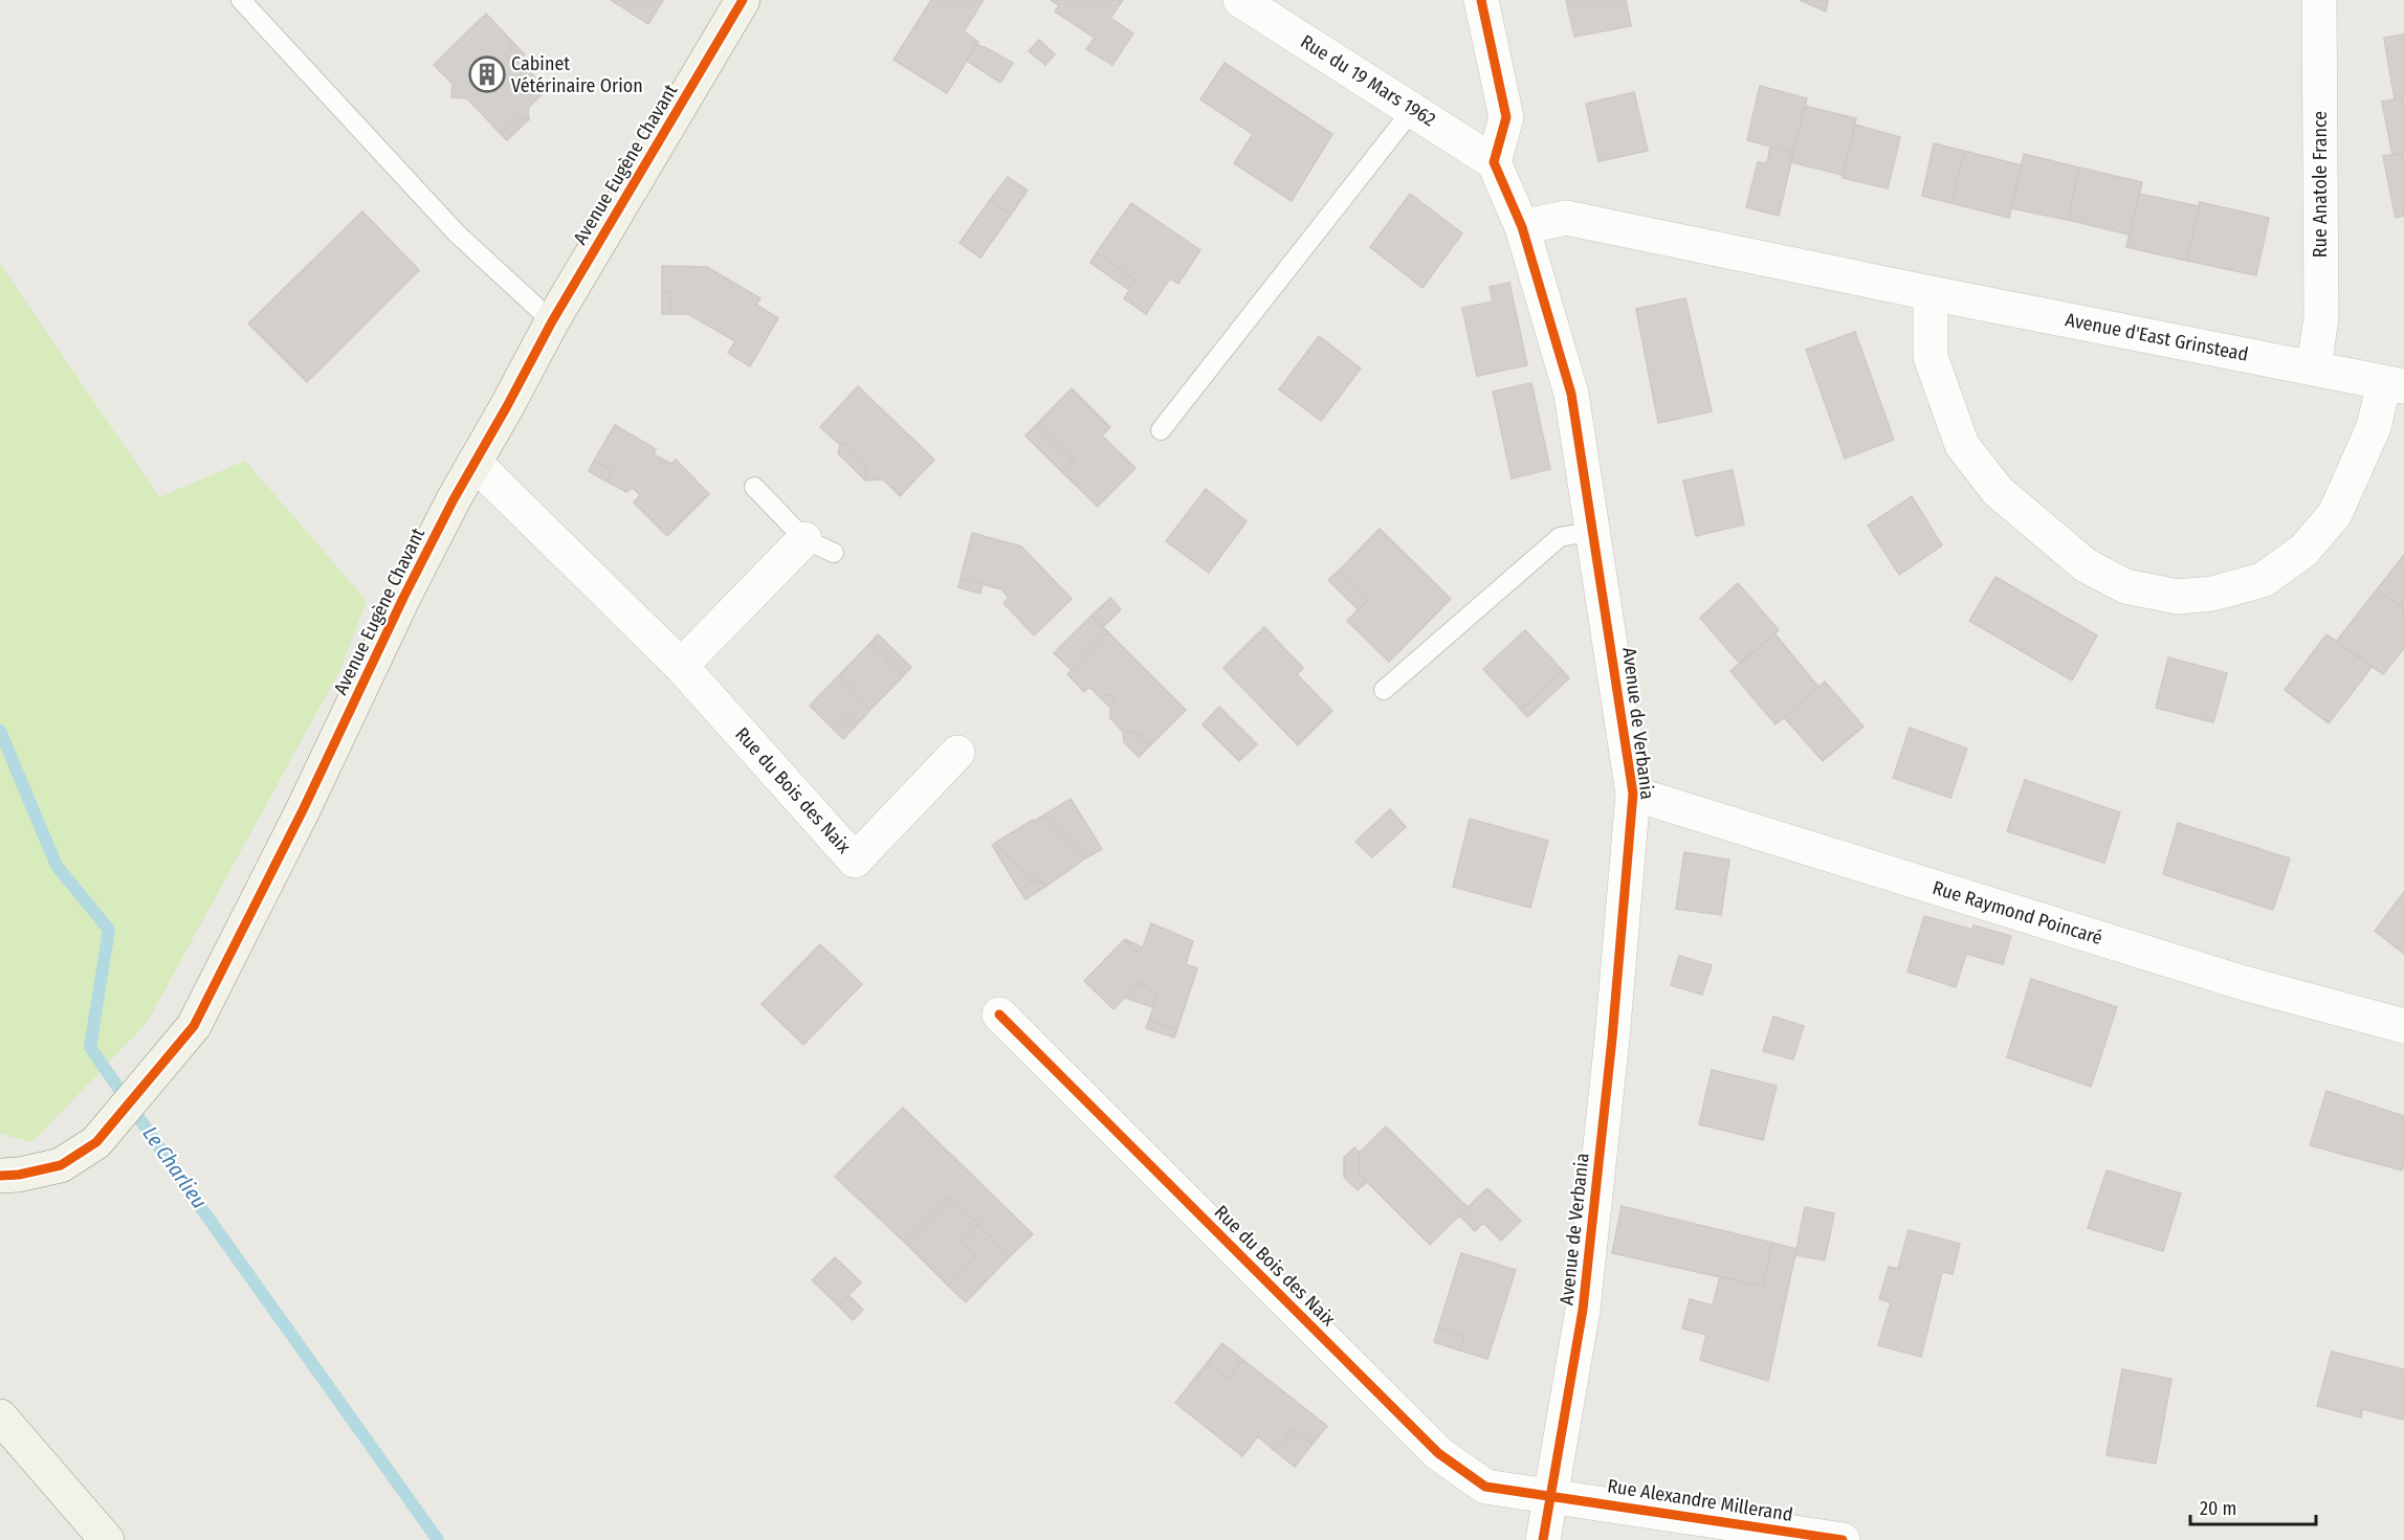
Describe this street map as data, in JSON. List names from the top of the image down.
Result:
{
  "streets": {
    "street": [
      "Rue du 19 Mars 1962",
      "Avenue Eugène Chavant",
      "Rue Anatole France",
      "Avenue d'East Grinstead",
      "Avenue de Verbania",
      "Rue du Bois des Naix",
      "Rue Raymond Poincaré",
      "Rue Alexandre Millerand"
    ]
  },
  "crossings": [
    ["Rue du 19 Mars 1962", "Avenue de Verbania"],
    ["Avenue Eugène Chavant", "Rue du Bois des Naix"],
    ["Rue Anatole France", "Avenue d'East Grinstead"],
    ["Avenue d'East Grinstead", "Avenue de Verbania"],
    ["Avenue de Verbania", "Rue du Bois des Naix"],
    ["Avenue de Verbania", "Rue Raymond Poincaré"],
    ["Avenue de Verbania", "Rue Alexandre Millerand"],
    ["Rue du Bois des Naix", "Rue Alexandre Millerand"]
  ],
  "water": ["Le Charlieu"],
  "places": {
    "building": ["Cabinet Vétérinaire Orion"]
  },
  "scale_bar": "20 m"
}
